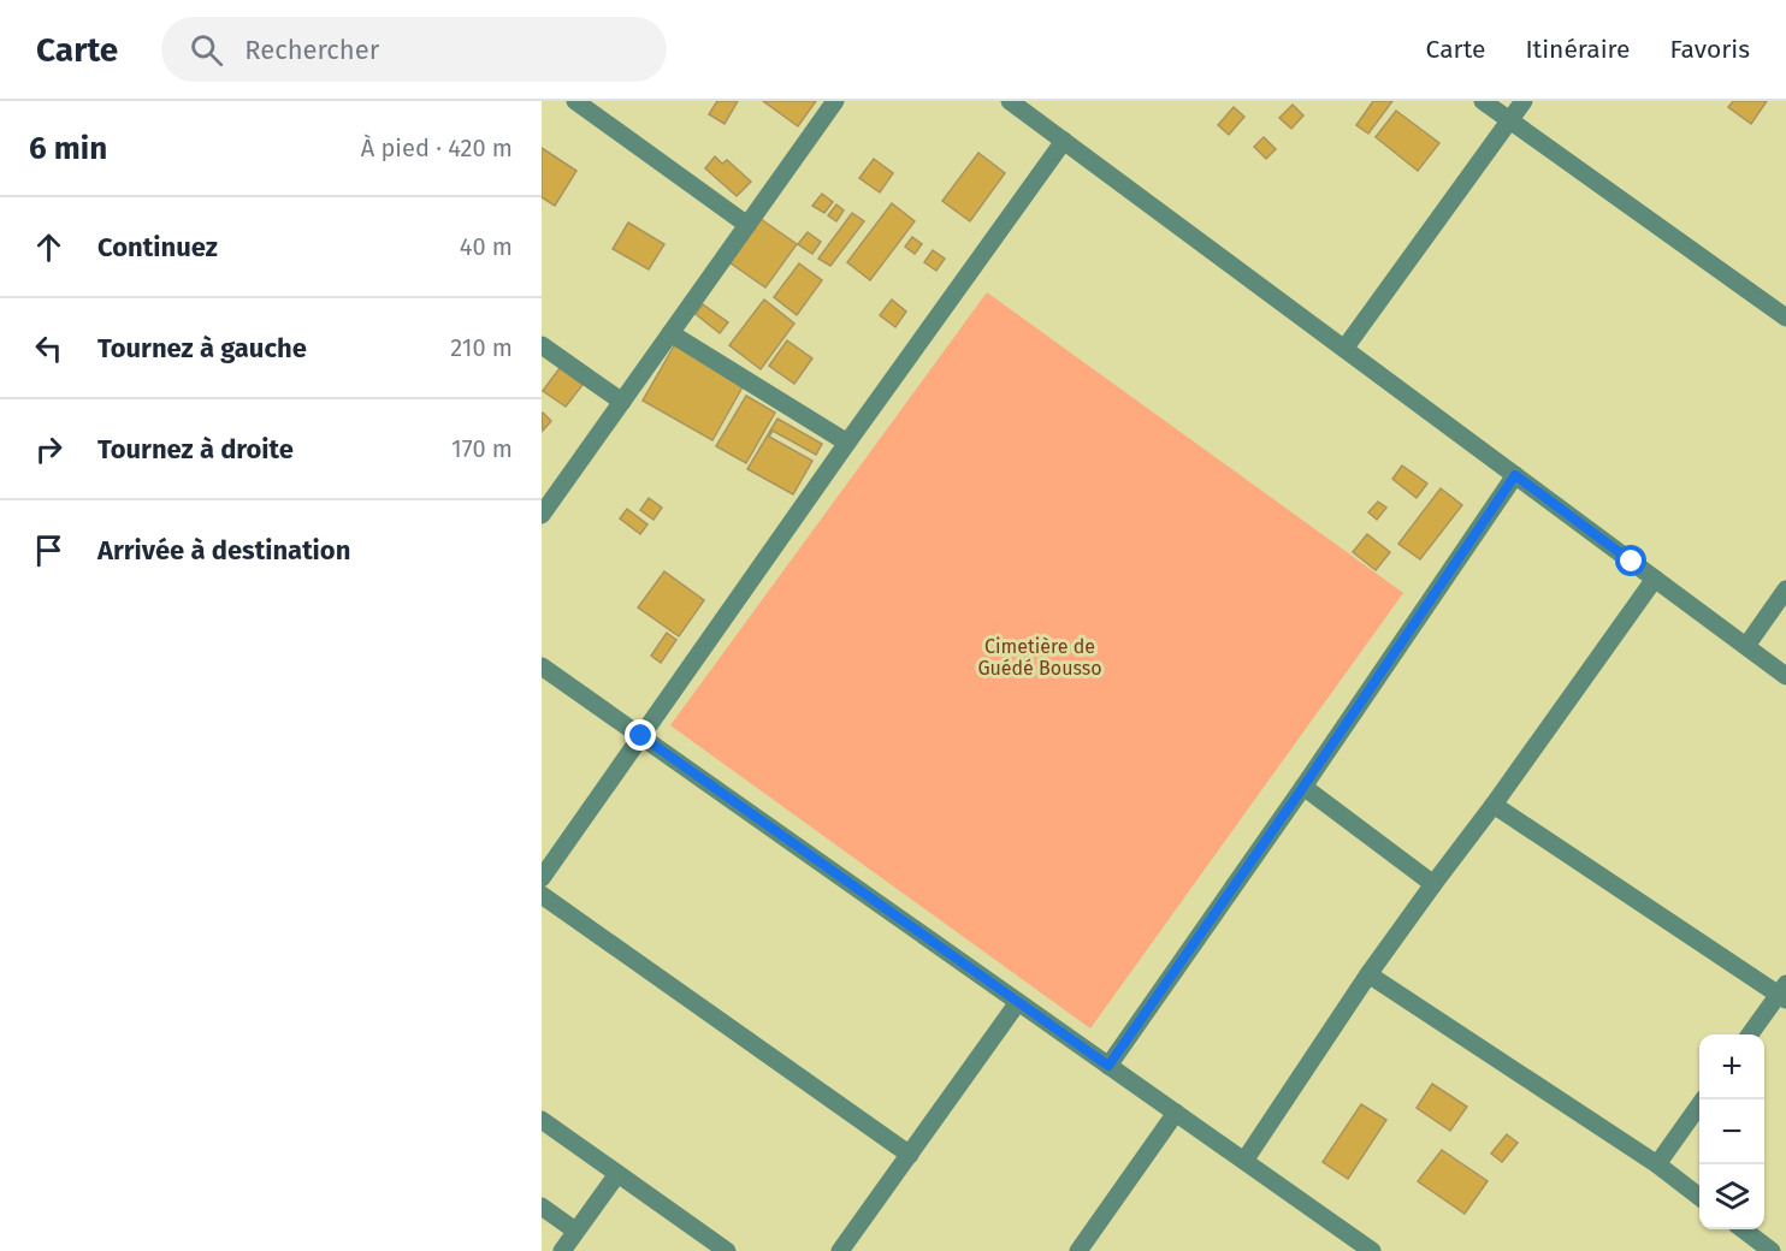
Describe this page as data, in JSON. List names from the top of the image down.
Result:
{
  "parks": ["Cimetière de Guédé Bousso"],
  "page": {
    "header": "Carte",
    "search": "Rechercher",
    "nav": ["Carte", "Itinéraire", "Favoris"],
    "heading": ["6 min", "À pied · 420 m"],
    "list": [
      ["Continuez", "40 m"],
      ["Tournez à gauche", "210 m"],
      ["Tournez à droite", "170 m"],
      "Arrivée à destination"
    ],
    "map_buttons": ["+", "−"]
  }
}
